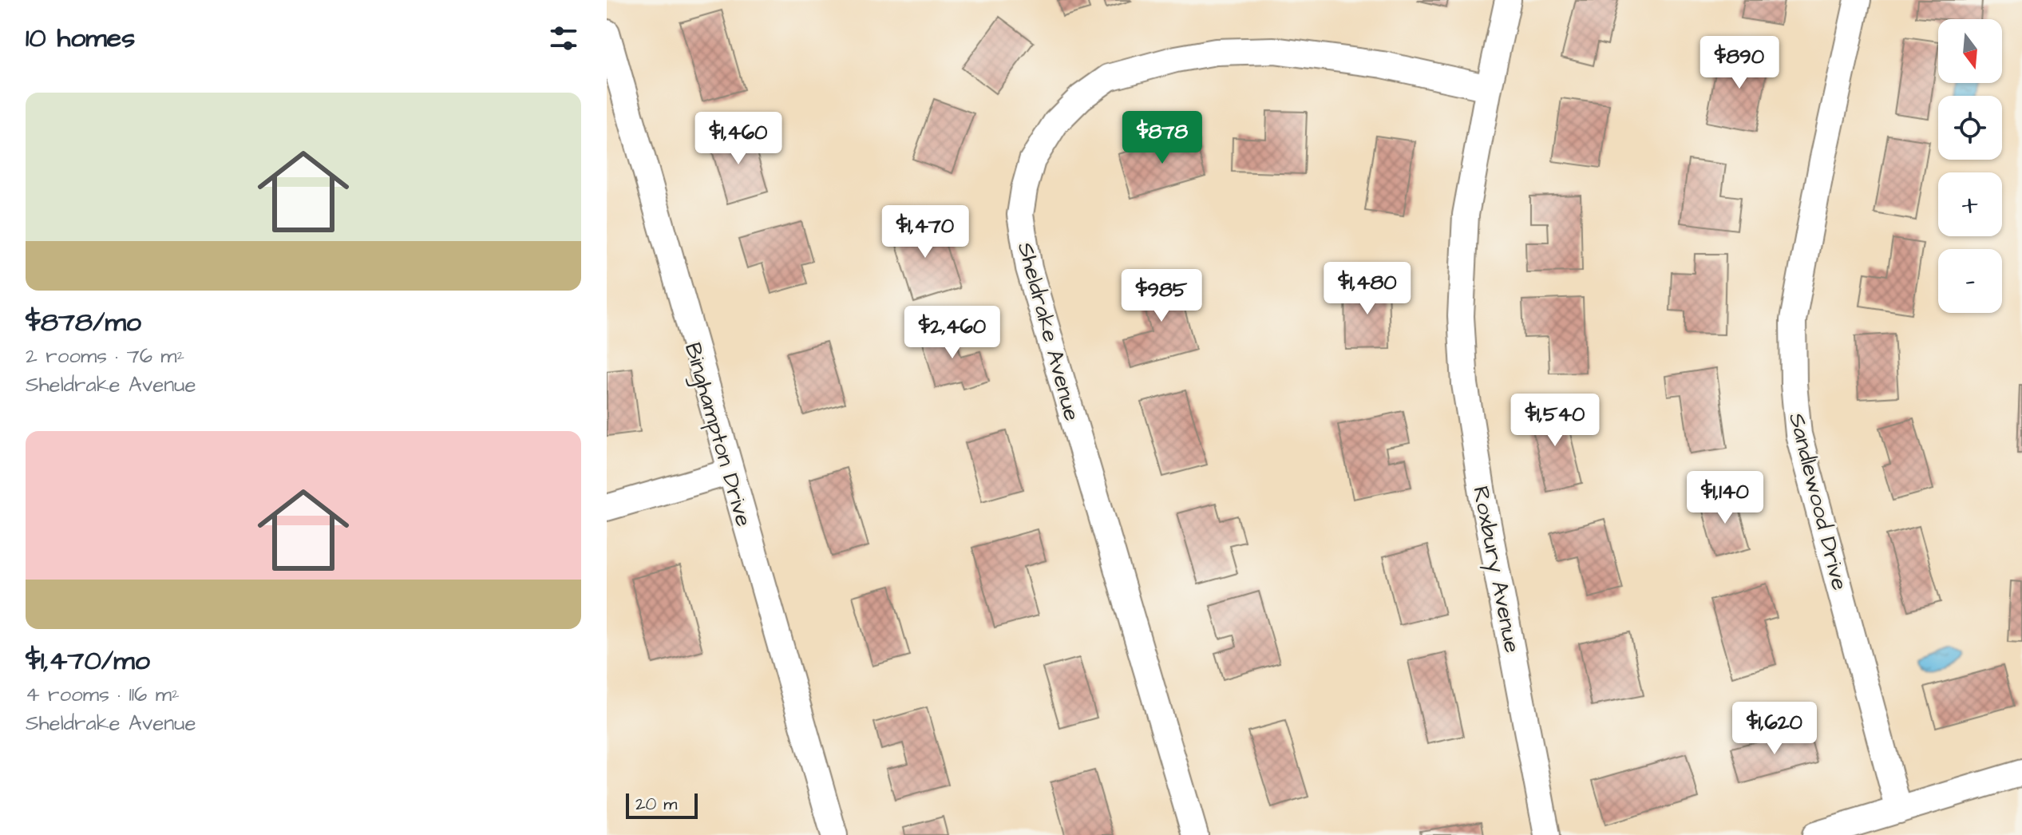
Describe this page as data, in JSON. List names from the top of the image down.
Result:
{
  "streets": {
    "street": [
      "Sheldrake Avenue",
      "Binghampton Drive",
      "Sandlewood Drive",
      "Roxbury Avenue"
    ]
  },
  "crossings": [
    ["Sheldrake Avenue", "Roxbury Avenue"]
  ],
  "scale_bar": "20 m",
  "north": "bottom",
  "page": {
    "heading": "10 homes",
    "map_buttons": ["+", "−"],
    "price": [
      "$890",
      "$878",
      "$1,460",
      "$1,470",
      "$1,480",
      "$985",
      "$2,460",
      "$1,540",
      "$1,140",
      "$1,620"
    ],
    "list": [
      {
        "name": "$878/mo",
        "note": "2 rooms · 76 m² · Sheldrake Avenue"
      },
      {
        "name": "$1,470/mo",
        "note": "4 rooms · 116 m² · Sheldrake Avenue"
      }
    ],
    "scale": "20 m"
  }
}
